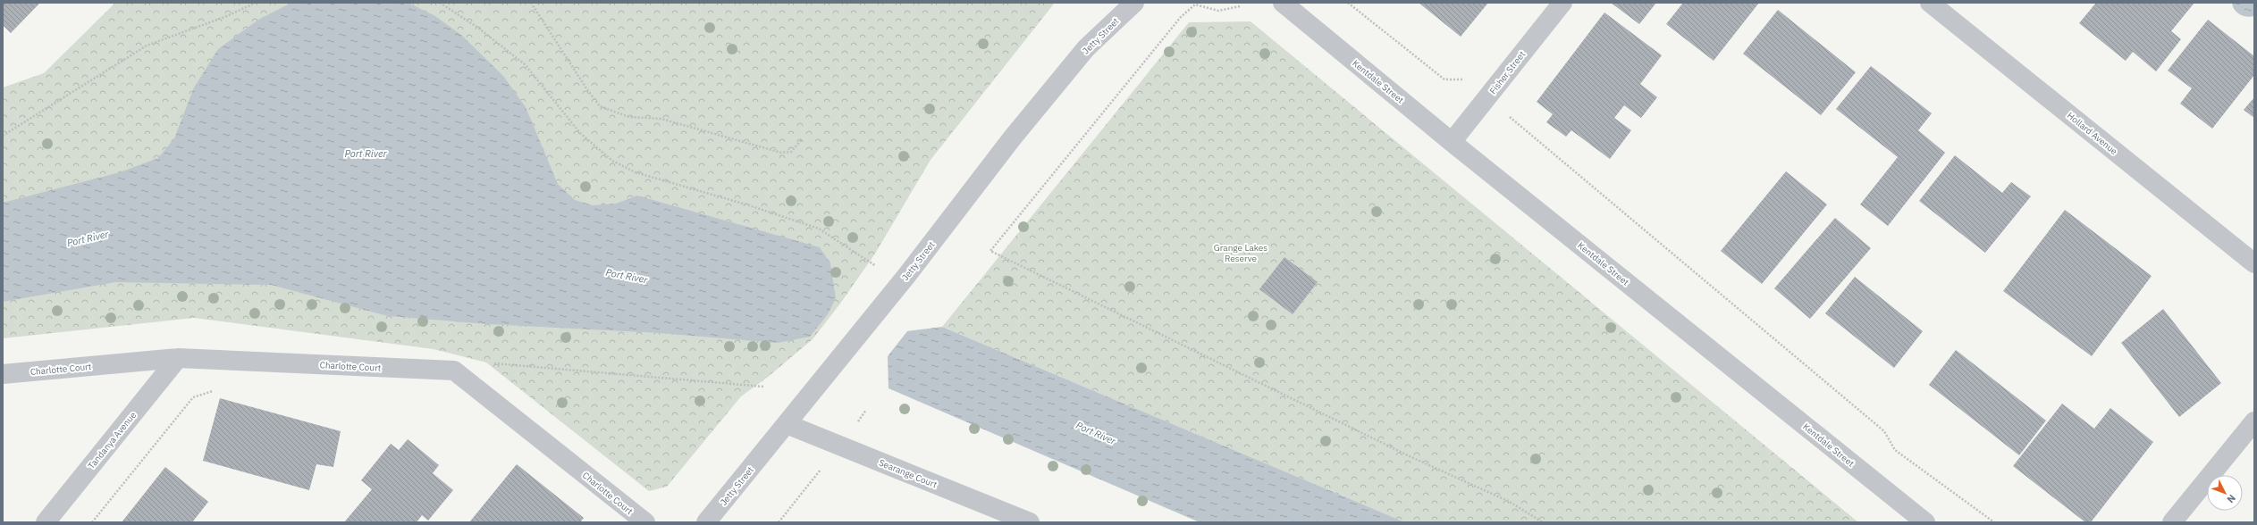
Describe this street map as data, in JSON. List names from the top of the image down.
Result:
{
  "streets": {
    "street": [
      "Jetty Street",
      "Fisher Street",
      "Kentdale Street",
      "Hollard Avenue",
      "Charlotte Court",
      "Tandanya Avenue",
      "Searange Court"
    ]
  },
  "crossings": [
    ["Jetty Street", "Searange Court"],
    ["Fisher Street", "Kentdale Street"],
    ["Charlotte Court", "Tandanya Avenue"]
  ],
  "water": ["Port River"],
  "parks": ["Grange Lakes Reserve"],
  "north": "bottom right"
}
